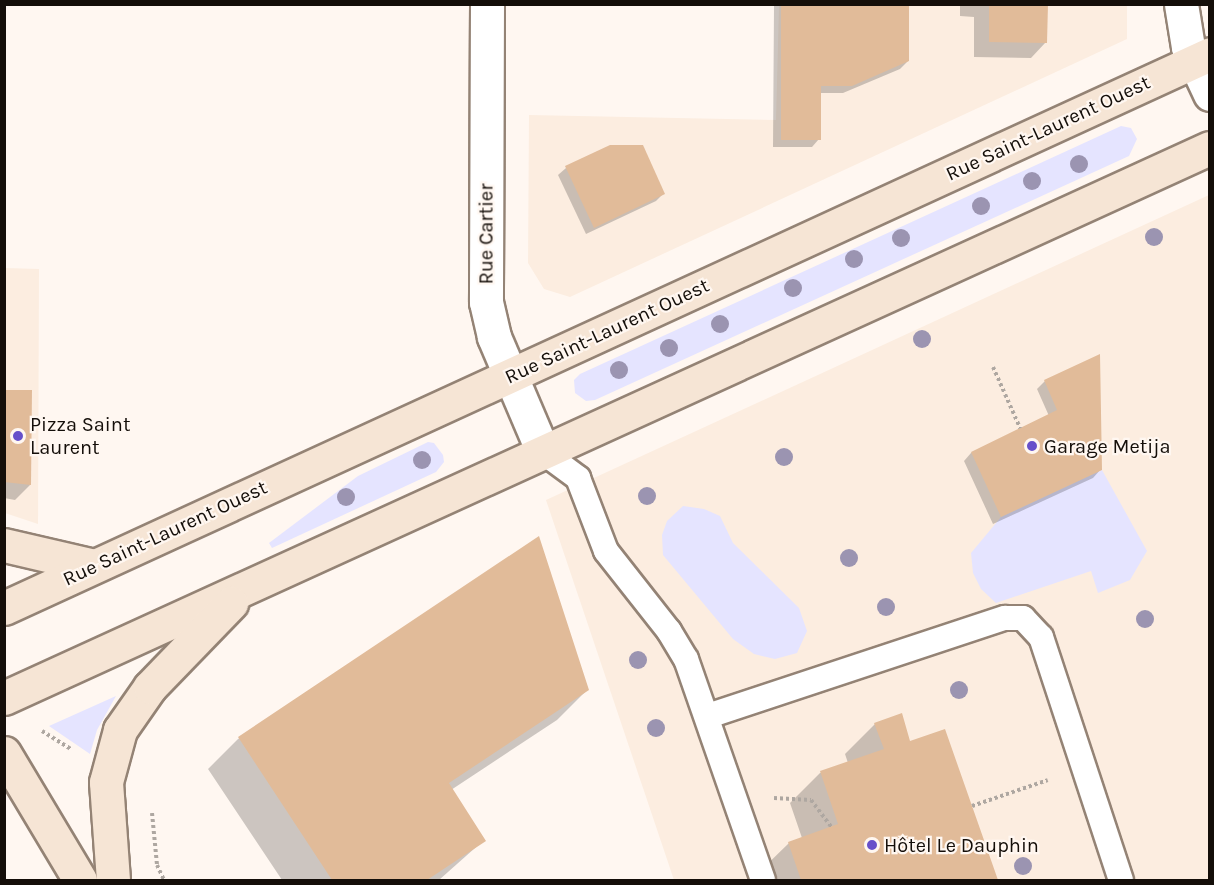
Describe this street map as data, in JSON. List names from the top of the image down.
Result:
{
  "streets": {
    "street": ["Rue Saint-Laurent Ouest", "Rue Cartier"]
  },
  "crossings": [
    ["Rue Saint-Laurent Ouest", "Rue Cartier"]
  ],
  "places": ["Pizza Saint Laurent", "Garage Metija", "Hôtel Le Dauphin"]
}
